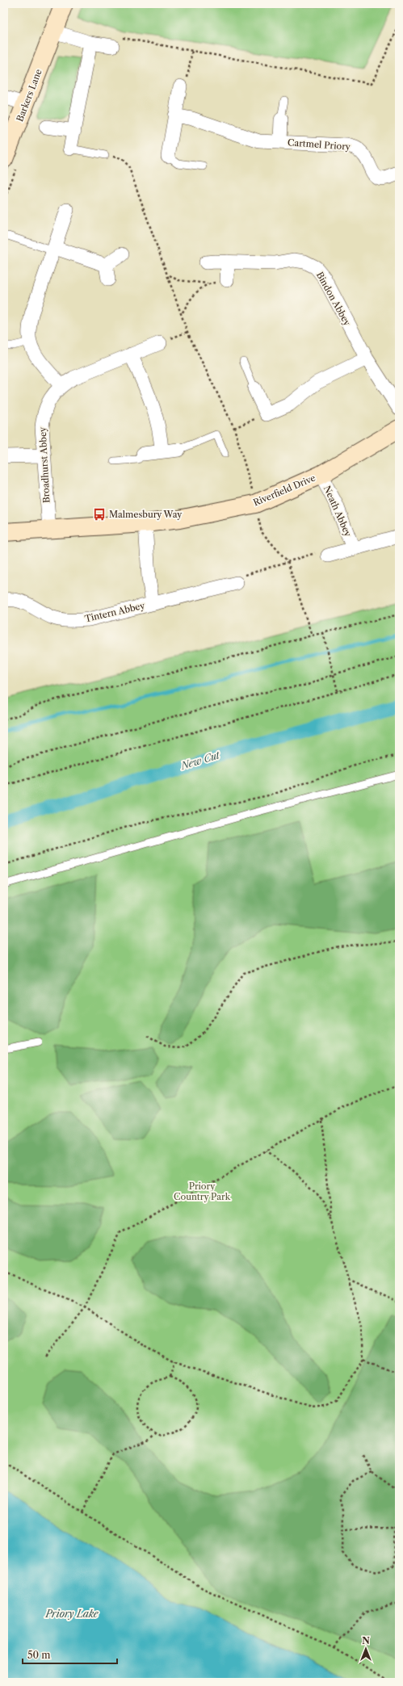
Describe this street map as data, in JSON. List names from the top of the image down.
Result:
{
  "streets": {
    "street": [
      "Barkers Lane",
      "Cartmel Priory",
      "Bindon Abbey",
      "Broadhurst Abbey",
      "Riverfield Drive",
      "Neath Abbey",
      "Tintern Abbey"
    ]
  },
  "crossings": [
    ["Broadhurst Abbey", "Riverfield Drive"],
    ["Riverfield Drive", "Neath Abbey"],
    ["Riverfield Drive", "Tintern Abbey"]
  ],
  "water": ["New Cut", "Priory Lake"],
  "parks": ["Priory Country Park"],
  "places": {
    "bus stop": ["Malmesbury Way"]
  },
  "scale_bar": "50 m",
  "north": "top"
}
